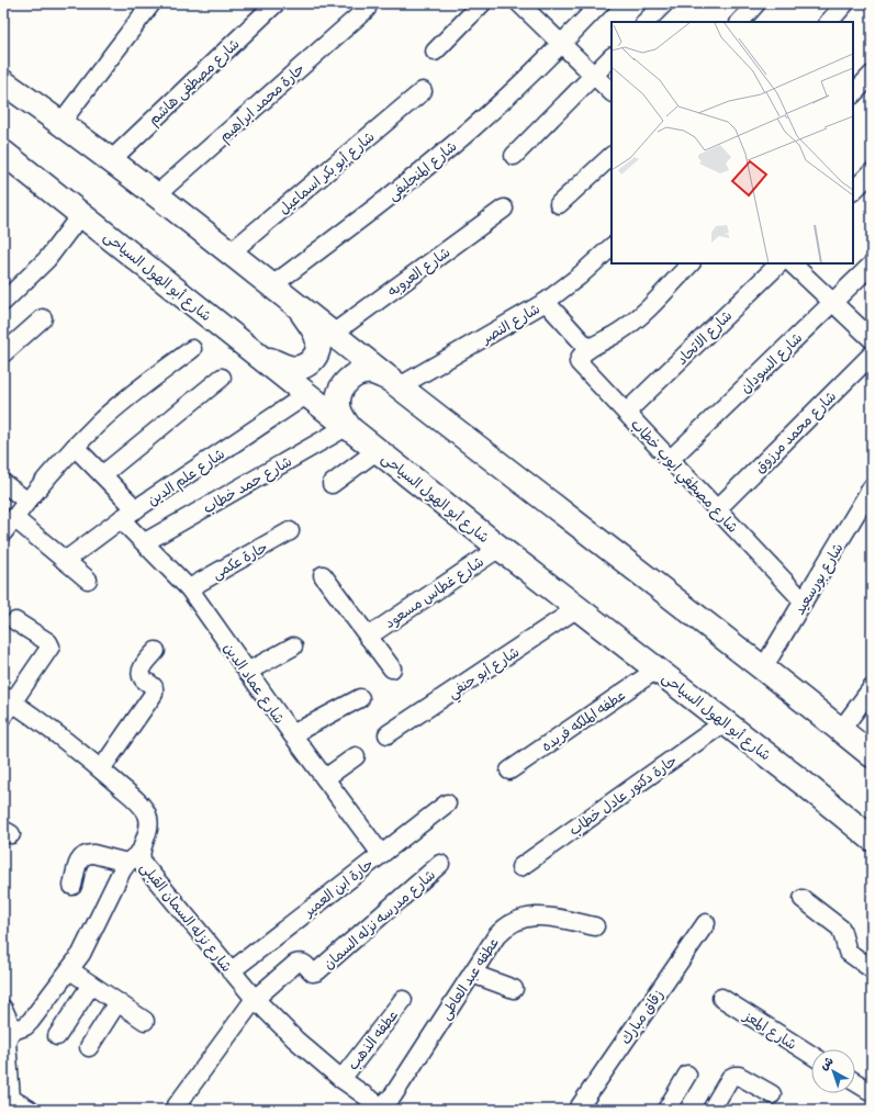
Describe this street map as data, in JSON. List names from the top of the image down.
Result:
{
  "streets": {
    "main road": ["شارع أبو الهول السياحى"],
    "street": [
      "شارع مصطفى هاشم",
      "حارة محمد ابراهيم",
      "شارع المنجليفى",
      "شارع أبو بكر اسماعيل",
      "شارع العروبه",
      "شارع النصر",
      "شارع الاتحاد",
      "شارع السودان",
      "شارع محمد مرزوق",
      "شارع مصطفي ايوب خطاب",
      "شارع علم الدين",
      "شارع حمد خطاب",
      "حارة عكمى",
      "شارع بورسعيد",
      "شارع غطاس مسعود",
      "شارع أبو حنفي",
      "شارع عماد الدين",
      "عطفه الملكه فريده",
      "حارة دكتور عادل خطاب",
      "حارة ابن العمير",
      "شارع نزله السمان القبلى",
      "شارع مدرسه نزله السمان",
      "عطفه عبد العاطى",
      "زقاق مبارك",
      "شارع المعز",
      "عطفه الذهب"
    ]
  },
  "crossings": [
    ["شارع أبو الهول السياحى", "شارع علم الدين"],
    ["شارع أبو الهول السياحى", "شارع حمد خطاب"],
    ["شارع أبو الهول السياحى", "شارع غطاس مسعود"],
    ["شارع أبو الهول السياحى", "شارع أبو حنفي"],
    ["شارع أبو الهول السياحى", "عطفه الملكه فريده"],
    ["شارع أبو الهول السياحى", "حارة دكتور عادل خطاب"],
    ["شارع الاتحاد", "شارع مصطفي ايوب خطاب"],
    ["شارع السودان", "شارع مصطفي ايوب خطاب"],
    ["شارع محمد مرزوق", "شارع مصطفي ايوب خطاب"],
    ["شارع مصطفي ايوب خطاب", "شارع بورسعيد"],
    ["شارع علم الدين", "شارع عماد الدين"],
    ["شارع حمد خطاب", "شارع عماد الدين"],
    ["حارة عكمى", "شارع عماد الدين"],
    ["شارع عماد الدين", "حارة ابن العمير"],
    ["حارة ابن العمير", "شارع نزله السمان القبلى"],
    ["شارع نزله السمان القبلى", "شارع مدرسه نزله السمان"],
    ["شارع نزله السمان القبلى", "عطفه عبد العاطى"],
    ["شارع نزله السمان القبلى", "عطفه الذهب"]
  ],
  "north": "top left"
}
